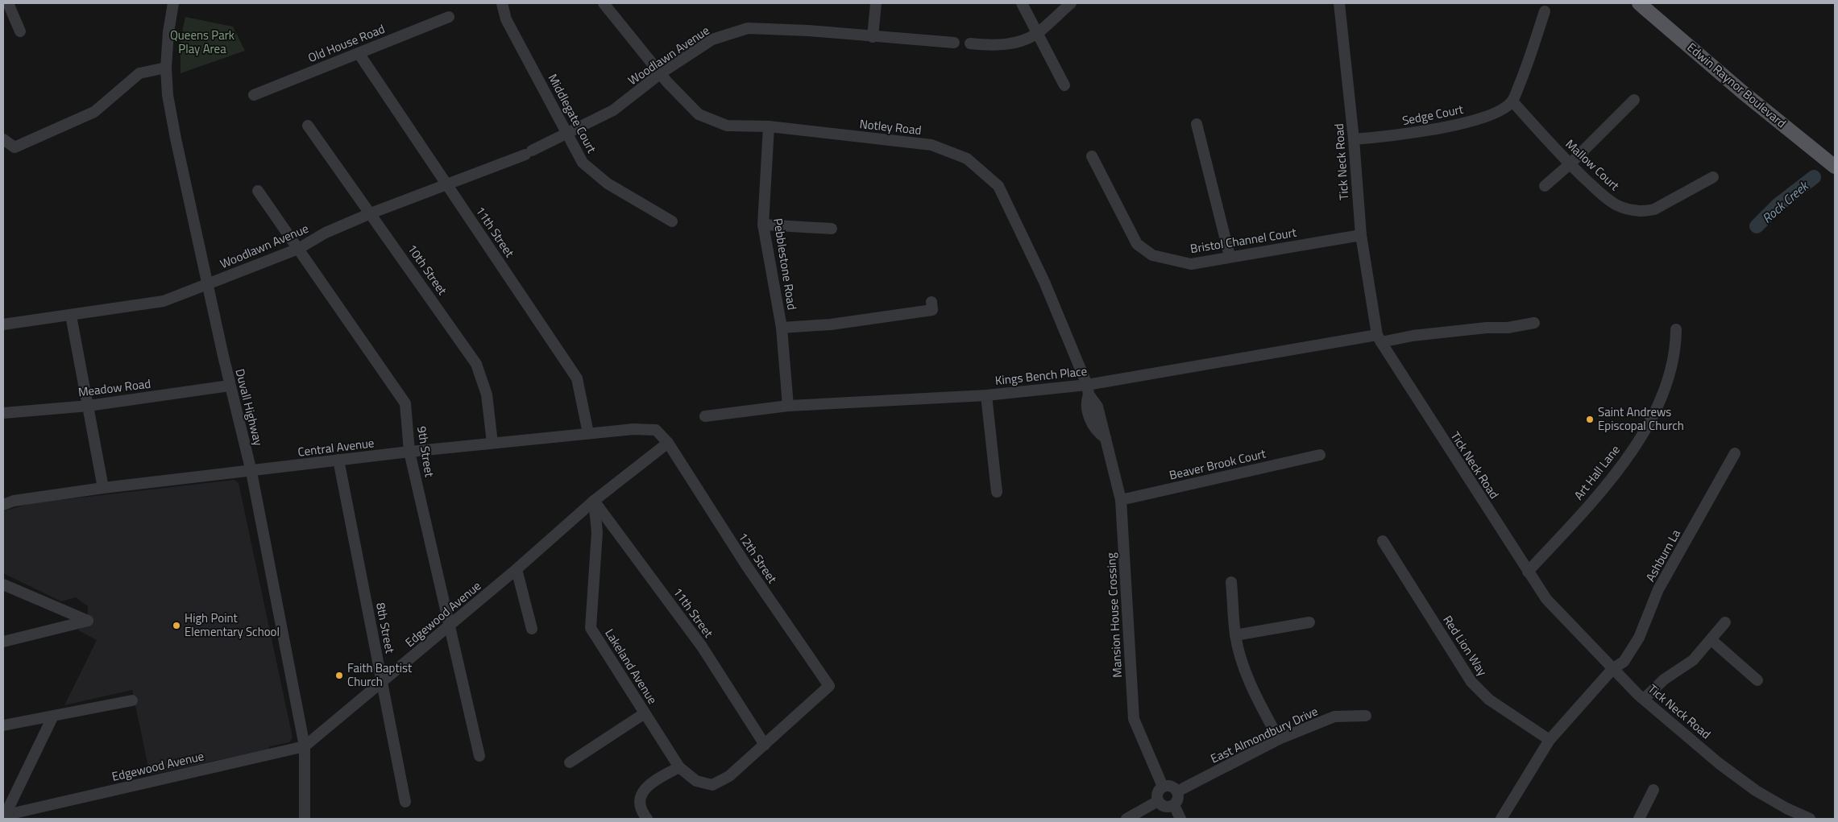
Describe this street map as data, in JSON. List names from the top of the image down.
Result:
{
  "streets": {
    "main road": ["Edwin Raynor Boulevard"],
    "street": [
      "Old House Road",
      "Woodlawn Avenue",
      "Middlegate Court",
      "Sedge Court",
      "Notley Road",
      "Tick Neck Road",
      "Mallow Court",
      "11th Street",
      "Bristol Channel Court",
      "Pebblestone Road",
      "10th Street",
      "Kings Bench Place",
      "Meadow Road",
      "Duvall Highway",
      "Central Avenue",
      "9th Street",
      "Beaver Brook Court",
      "Art Hall Lane",
      "Ashburn La",
      "12th Street",
      "Edgewood Avenue",
      "Mansion House Crossing",
      "8th Street",
      "Red Lion Way",
      "Lakeland Avenue",
      "East Almondbury Drive"
    ]
  },
  "crossings": [
    ["Old House Road", "11th Street"],
    ["Woodlawn Avenue", "Middlegate Court"],
    ["Woodlawn Avenue", "Notley Road"],
    ["Woodlawn Avenue", "11th Street"],
    ["Woodlawn Avenue", "10th Street"],
    ["Woodlawn Avenue", "Duvall Highway"],
    ["Woodlawn Avenue", "9th Street"],
    ["Sedge Court", "Tick Neck Road"],
    ["Sedge Court", "Mallow Court"],
    ["Notley Road", "Pebblestone Road"],
    ["Notley Road", "Kings Bench Place"],
    ["Notley Road", "Mansion House Crossing"],
    ["Tick Neck Road", "Bristol Channel Court"],
    ["Tick Neck Road", "Kings Bench Place"],
    ["Tick Neck Road", "Art Hall Lane"],
    ["Tick Neck Road", "Ashburn La"],
    ["11th Street", "Central Avenue"],
    ["11th Street", "12th Street"],
    ["11th Street", "Edgewood Avenue"],
    ["11th Street", "Lakeland Avenue"],
    ["Pebblestone Road", "Kings Bench Place"],
    ["10th Street", "Central Avenue"],
    ["Kings Bench Place", "Mansion House Crossing"],
    ["Meadow Road", "Duvall Highway"],
    ["Duvall Highway", "Central Avenue"],
    ["Duvall Highway", "Edgewood Avenue"],
    ["Central Avenue", "9th Street"],
    ["Central Avenue", "12th Street"],
    ["Central Avenue", "Edgewood Avenue"],
    ["Central Avenue", "8th Street"],
    ["9th Street", "Edgewood Avenue"],
    ["Beaver Brook Court", "Mansion House Crossing"],
    ["Ashburn La", "Red Lion Way"],
    ["12th Street", "Edgewood Avenue"],
    ["12th Street", "Lakeland Avenue"],
    ["Edgewood Avenue", "8th Street"],
    ["Edgewood Avenue", "Lakeland Avenue"],
    ["Mansion House Crossing", "East Almondbury Drive"]
  ],
  "water": ["Rock Creek"],
  "parks": ["Queens Park Play Area"],
  "places": ["Saint Andrews Episcopal Church", "High Point Elementary School", "Faith Baptist Church"]
}
